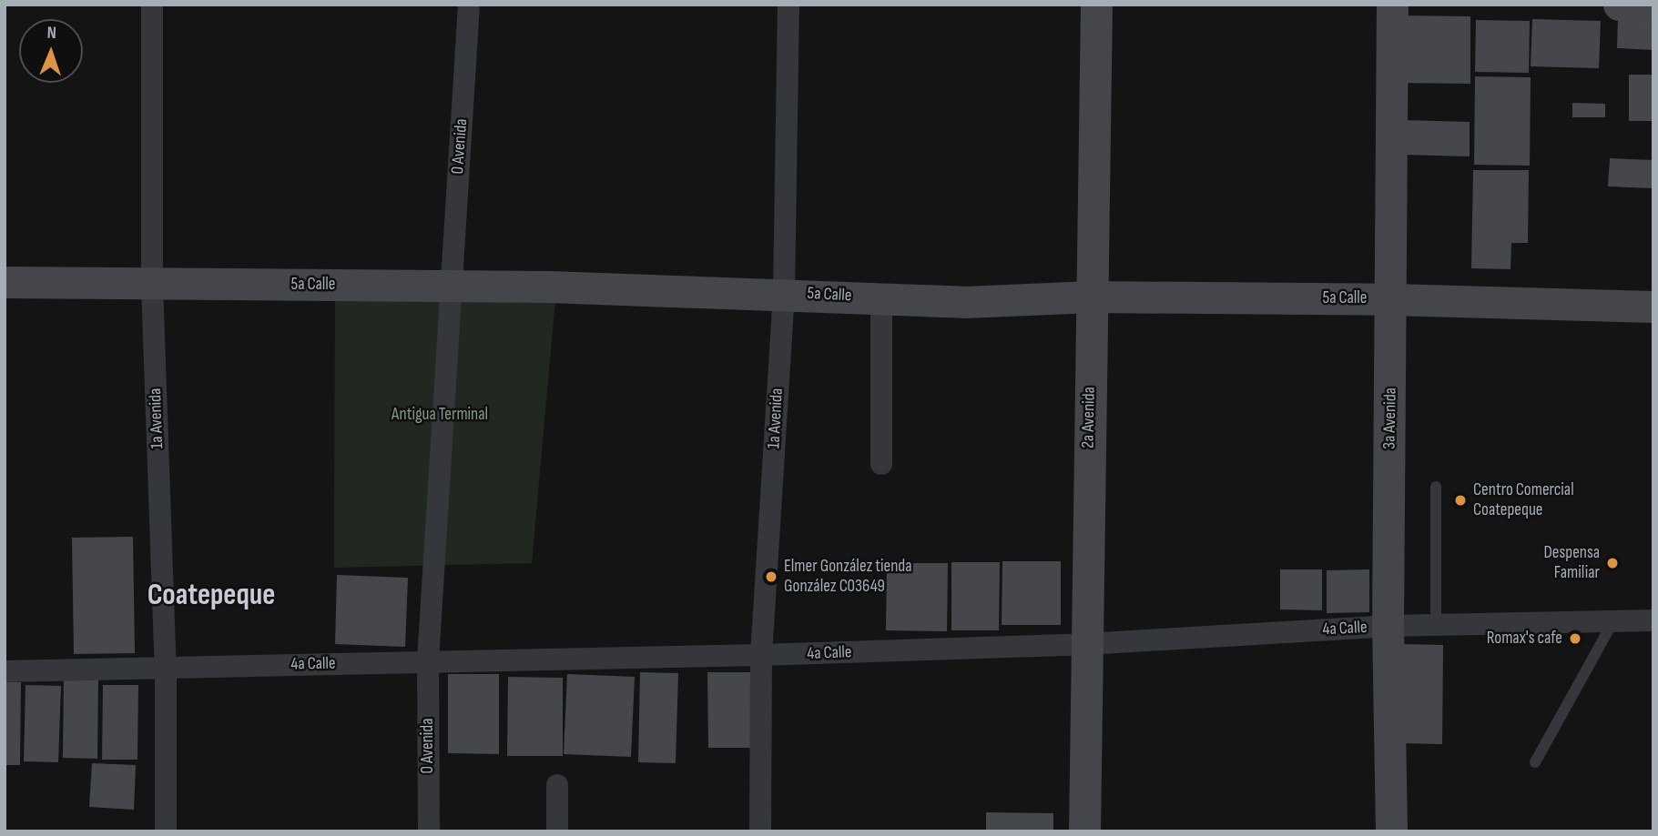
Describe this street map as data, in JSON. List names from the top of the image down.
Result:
{
  "streets": {
    "main road": ["5a Calle", "2a Avenida", "3a Avenida"],
    "street": ["0 Avenida", "1a Avenida", "4a Calle"]
  },
  "crossings": [
    ["0 Avenida", "5a Calle"],
    ["0 Avenida", "4a Calle"],
    ["5a Calle", "2a Avenida"],
    ["5a Calle", "1a Avenida"],
    ["5a Calle", "3a Avenida"],
    ["2a Avenida", "4a Calle"],
    ["1a Avenida", "4a Calle"],
    ["3a Avenida", "4a Calle"]
  ],
  "districts": ["Coatepeque"],
  "parks": ["Antigua Terminal"],
  "places": [
    "Centro Comercial Coatepeque",
    "Despensa Familiar",
    "Elmer González tienda González C03649",
    "Romax's cafe"
  ],
  "north": "top"
}
